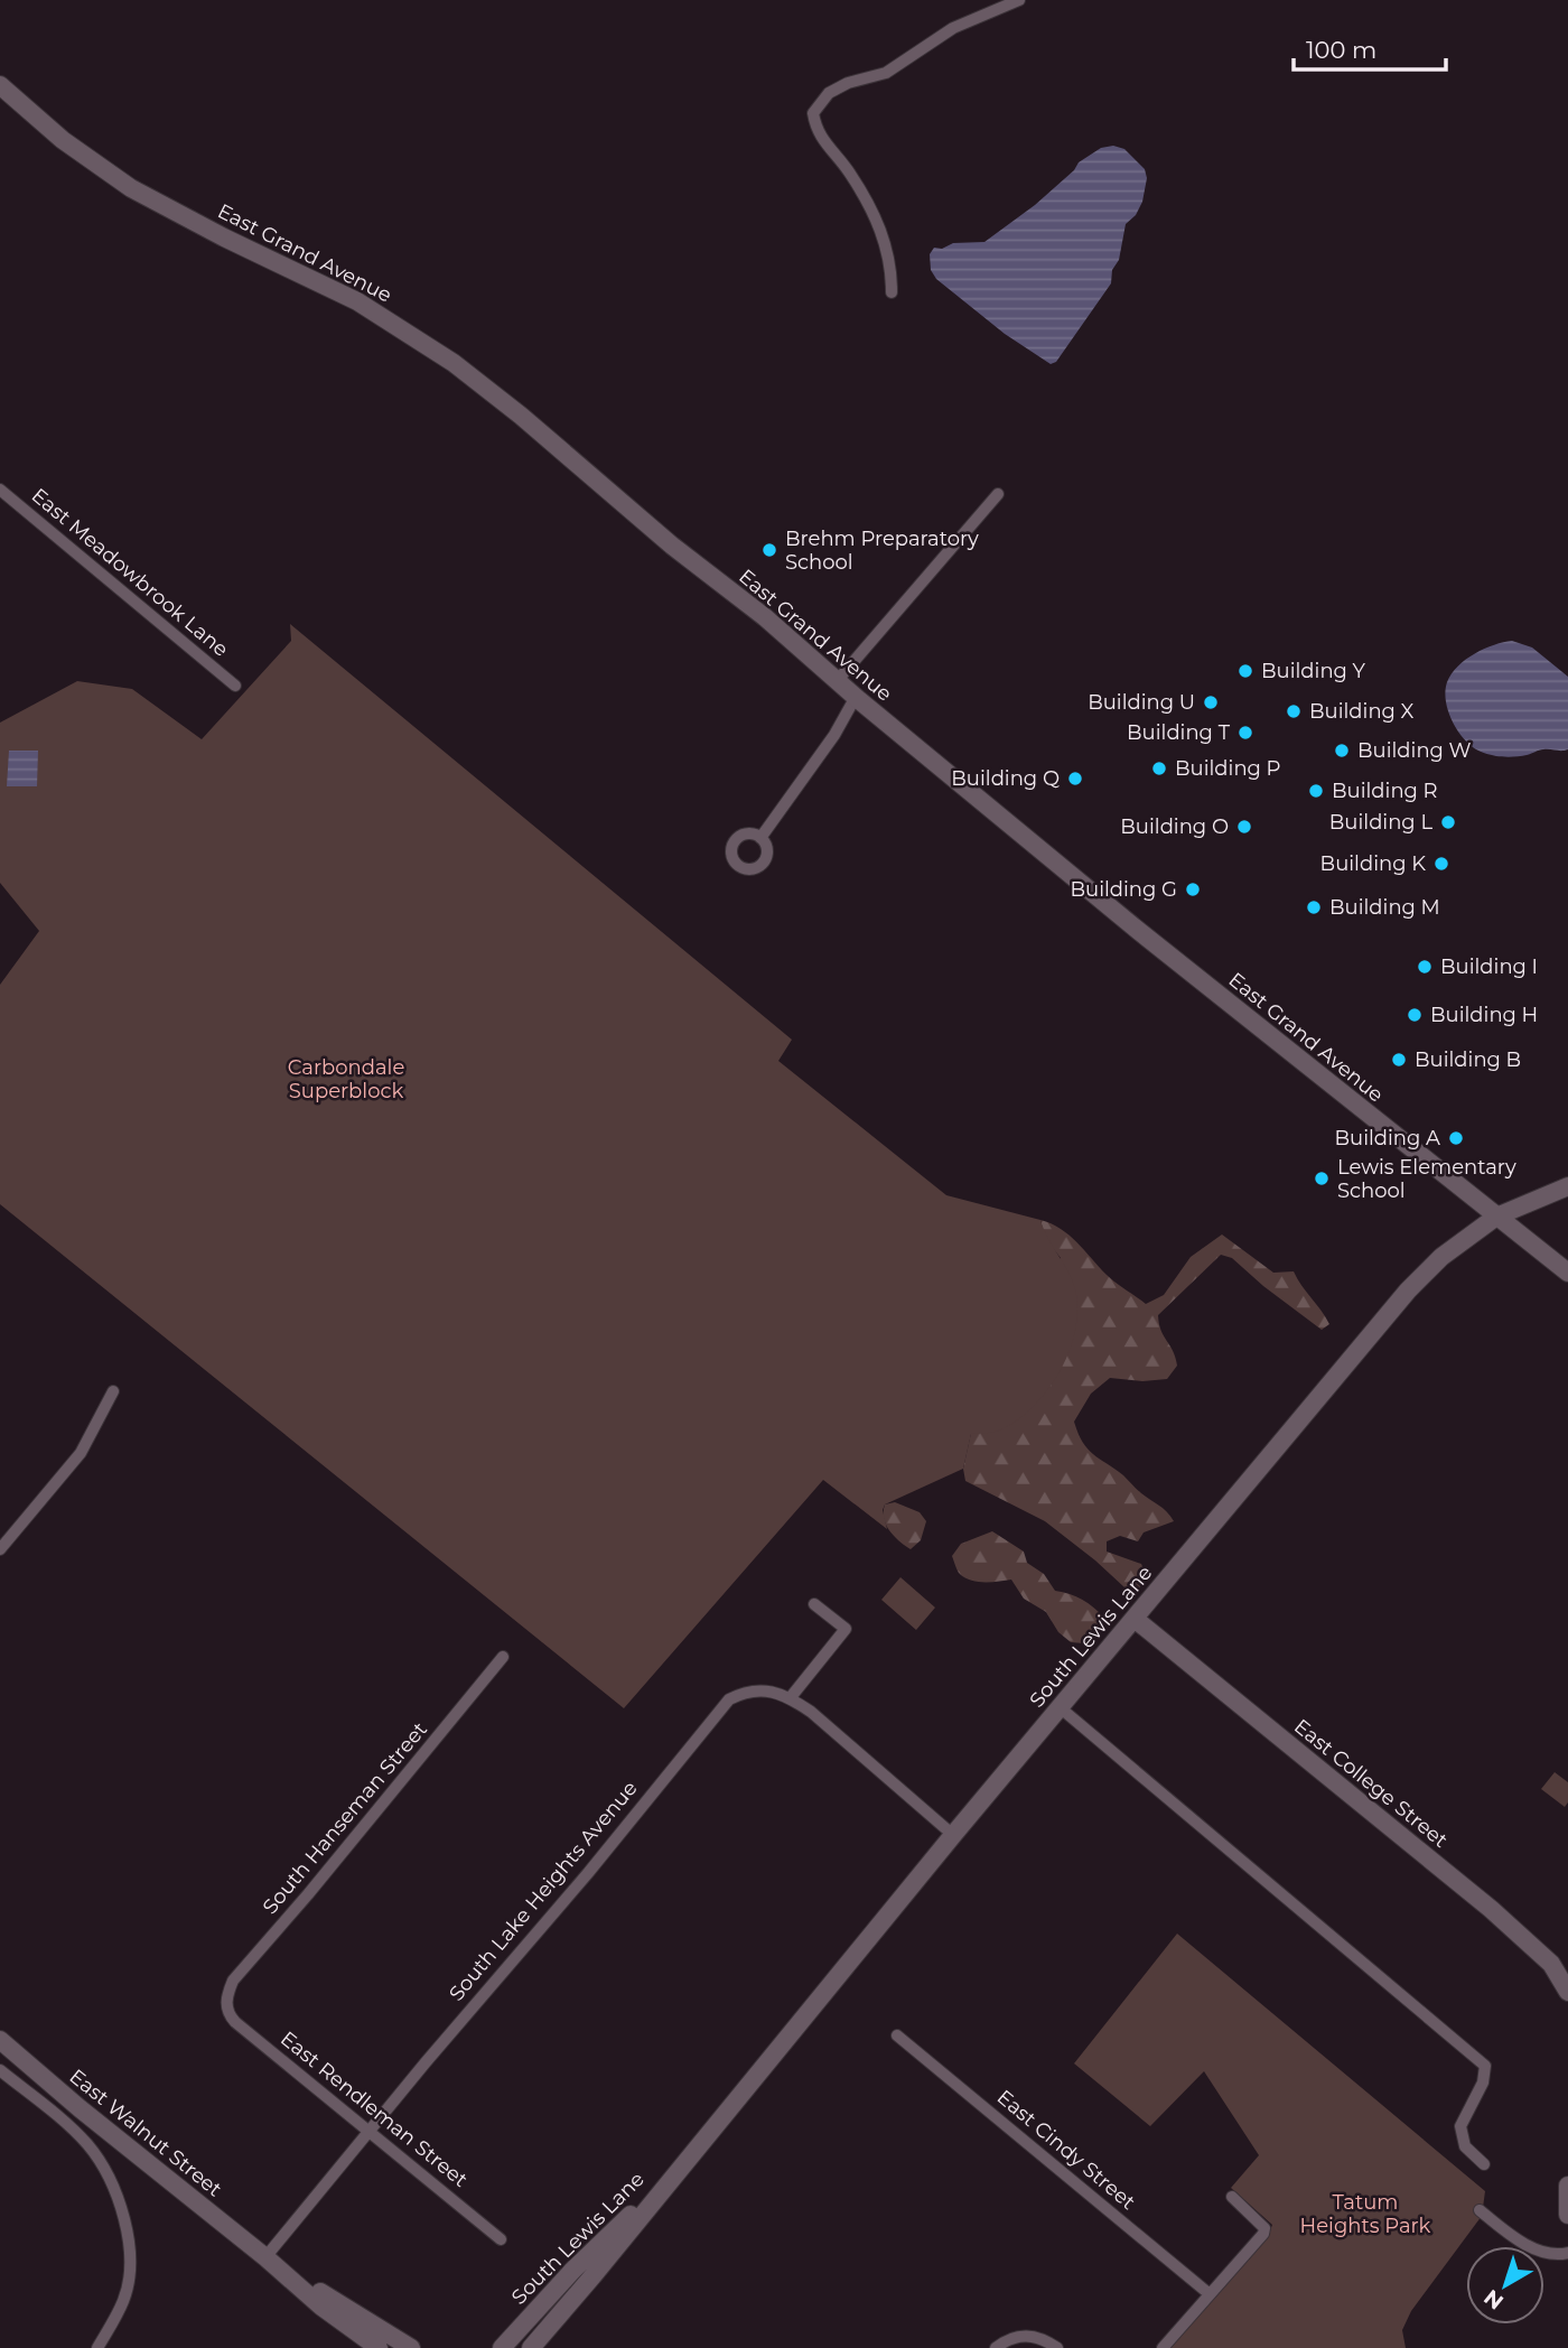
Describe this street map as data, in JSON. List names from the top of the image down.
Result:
{
  "streets": {
    "street": [
      "East Grand Avenue",
      "East Meadowbrook Lane",
      "South Lewis Lane",
      "East College Street",
      "South Hanseman Street",
      "South Lake Heights Avenue",
      "East Rendleman Street",
      "East Walnut Street",
      "East Cindy Street"
    ]
  },
  "crossings": [
    ["East Grand Avenue", "South Lewis Lane"],
    ["South Lewis Lane", "East College Street"],
    ["South Hanseman Street", "East Rendleman Street"],
    ["South Lake Heights Avenue", "East Rendleman Street"],
    ["South Lake Heights Avenue", "East Walnut Street"]
  ],
  "parks": ["Carbondale Superblock", "Tatum Heights Park"],
  "places": [
    "Brehm Preparatory School",
    "Building Y",
    "Building U",
    "Building X",
    "Building T",
    "Building W",
    "Building P",
    "Building Q",
    "Building R",
    "Building L",
    "Building O",
    "Building K",
    "Building G",
    "Building M",
    "Building I",
    "Building H",
    "Building B",
    "Building A",
    "Lewis Elementary School"
  ],
  "scale_bar": "100 m",
  "north": "bottom left"
}
